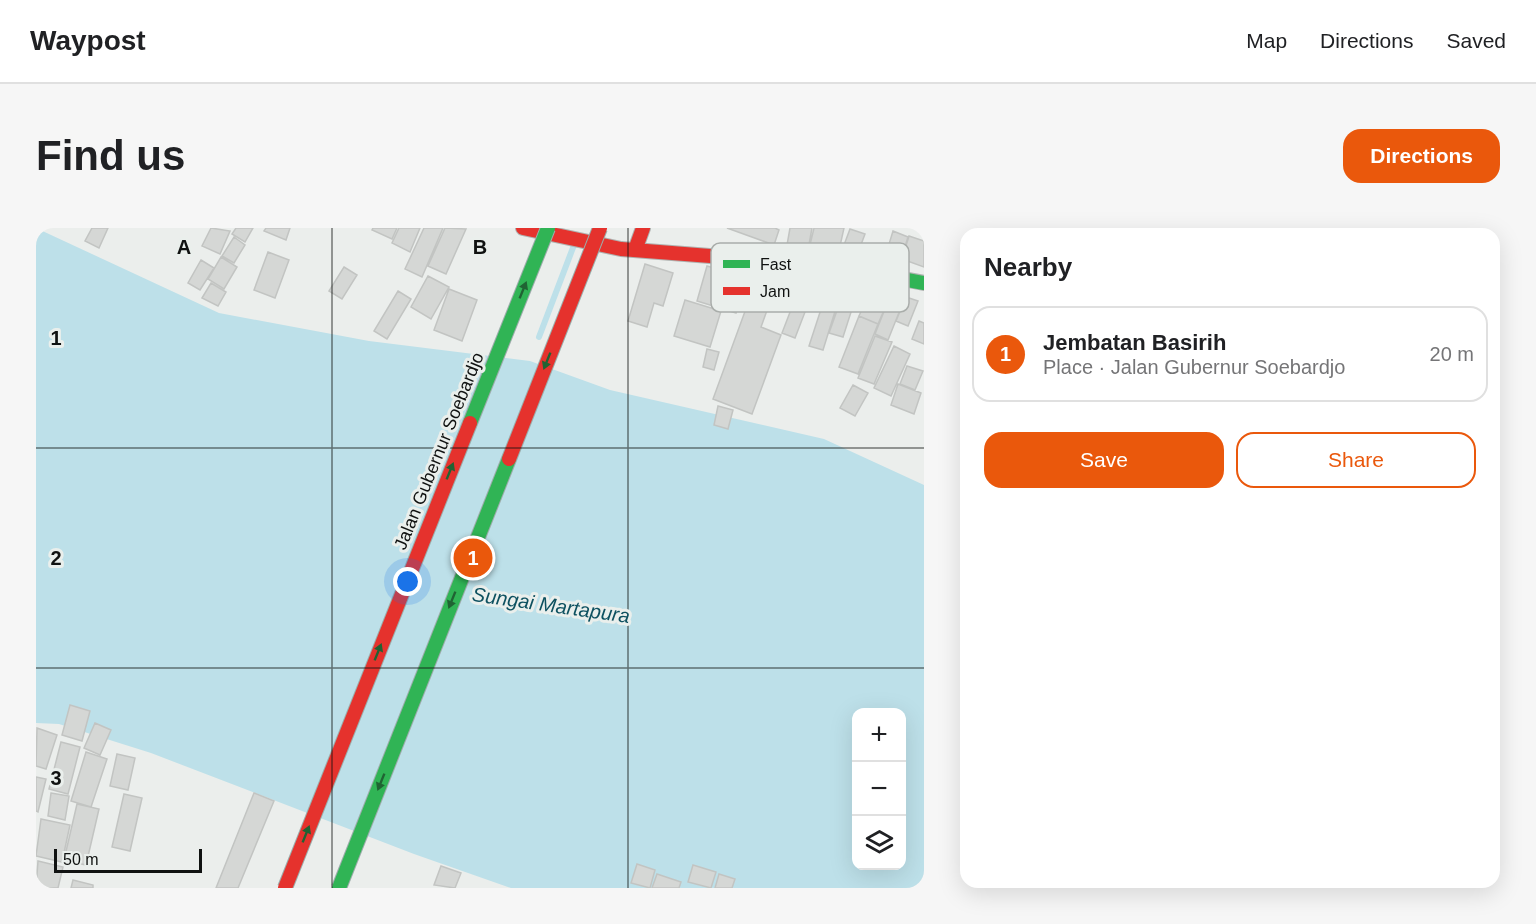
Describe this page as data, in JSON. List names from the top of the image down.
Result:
{
  "streets": {
    "main road": ["Jalan Gubernur Soebardjo"]
  },
  "water": ["Sungai Martapura"],
  "legend": ["Fast", "Jam"],
  "scale_bar": "50 m",
  "page": {
    "header": "Waypost",
    "nav": ["Map", "Directions", "Saved"],
    "buttons": [
      "Directions",
      ["Save", "Share"]
    ],
    "title": "Find us",
    "heading": "Nearby",
    "list": [
      {
        "mark": "1",
        "name": "Jembatan Basirih",
        "note": "Place · Jalan Gubernur Soebardjo",
        "value": "20 m"
      }
    ],
    "pins": "1",
    "map_buttons": ["+", "−"],
    "scale": "50 m"
  },
  "grid": {
    "columns": ["A", "B"],
    "rows": ["1", "2", "3"]
  }
}
